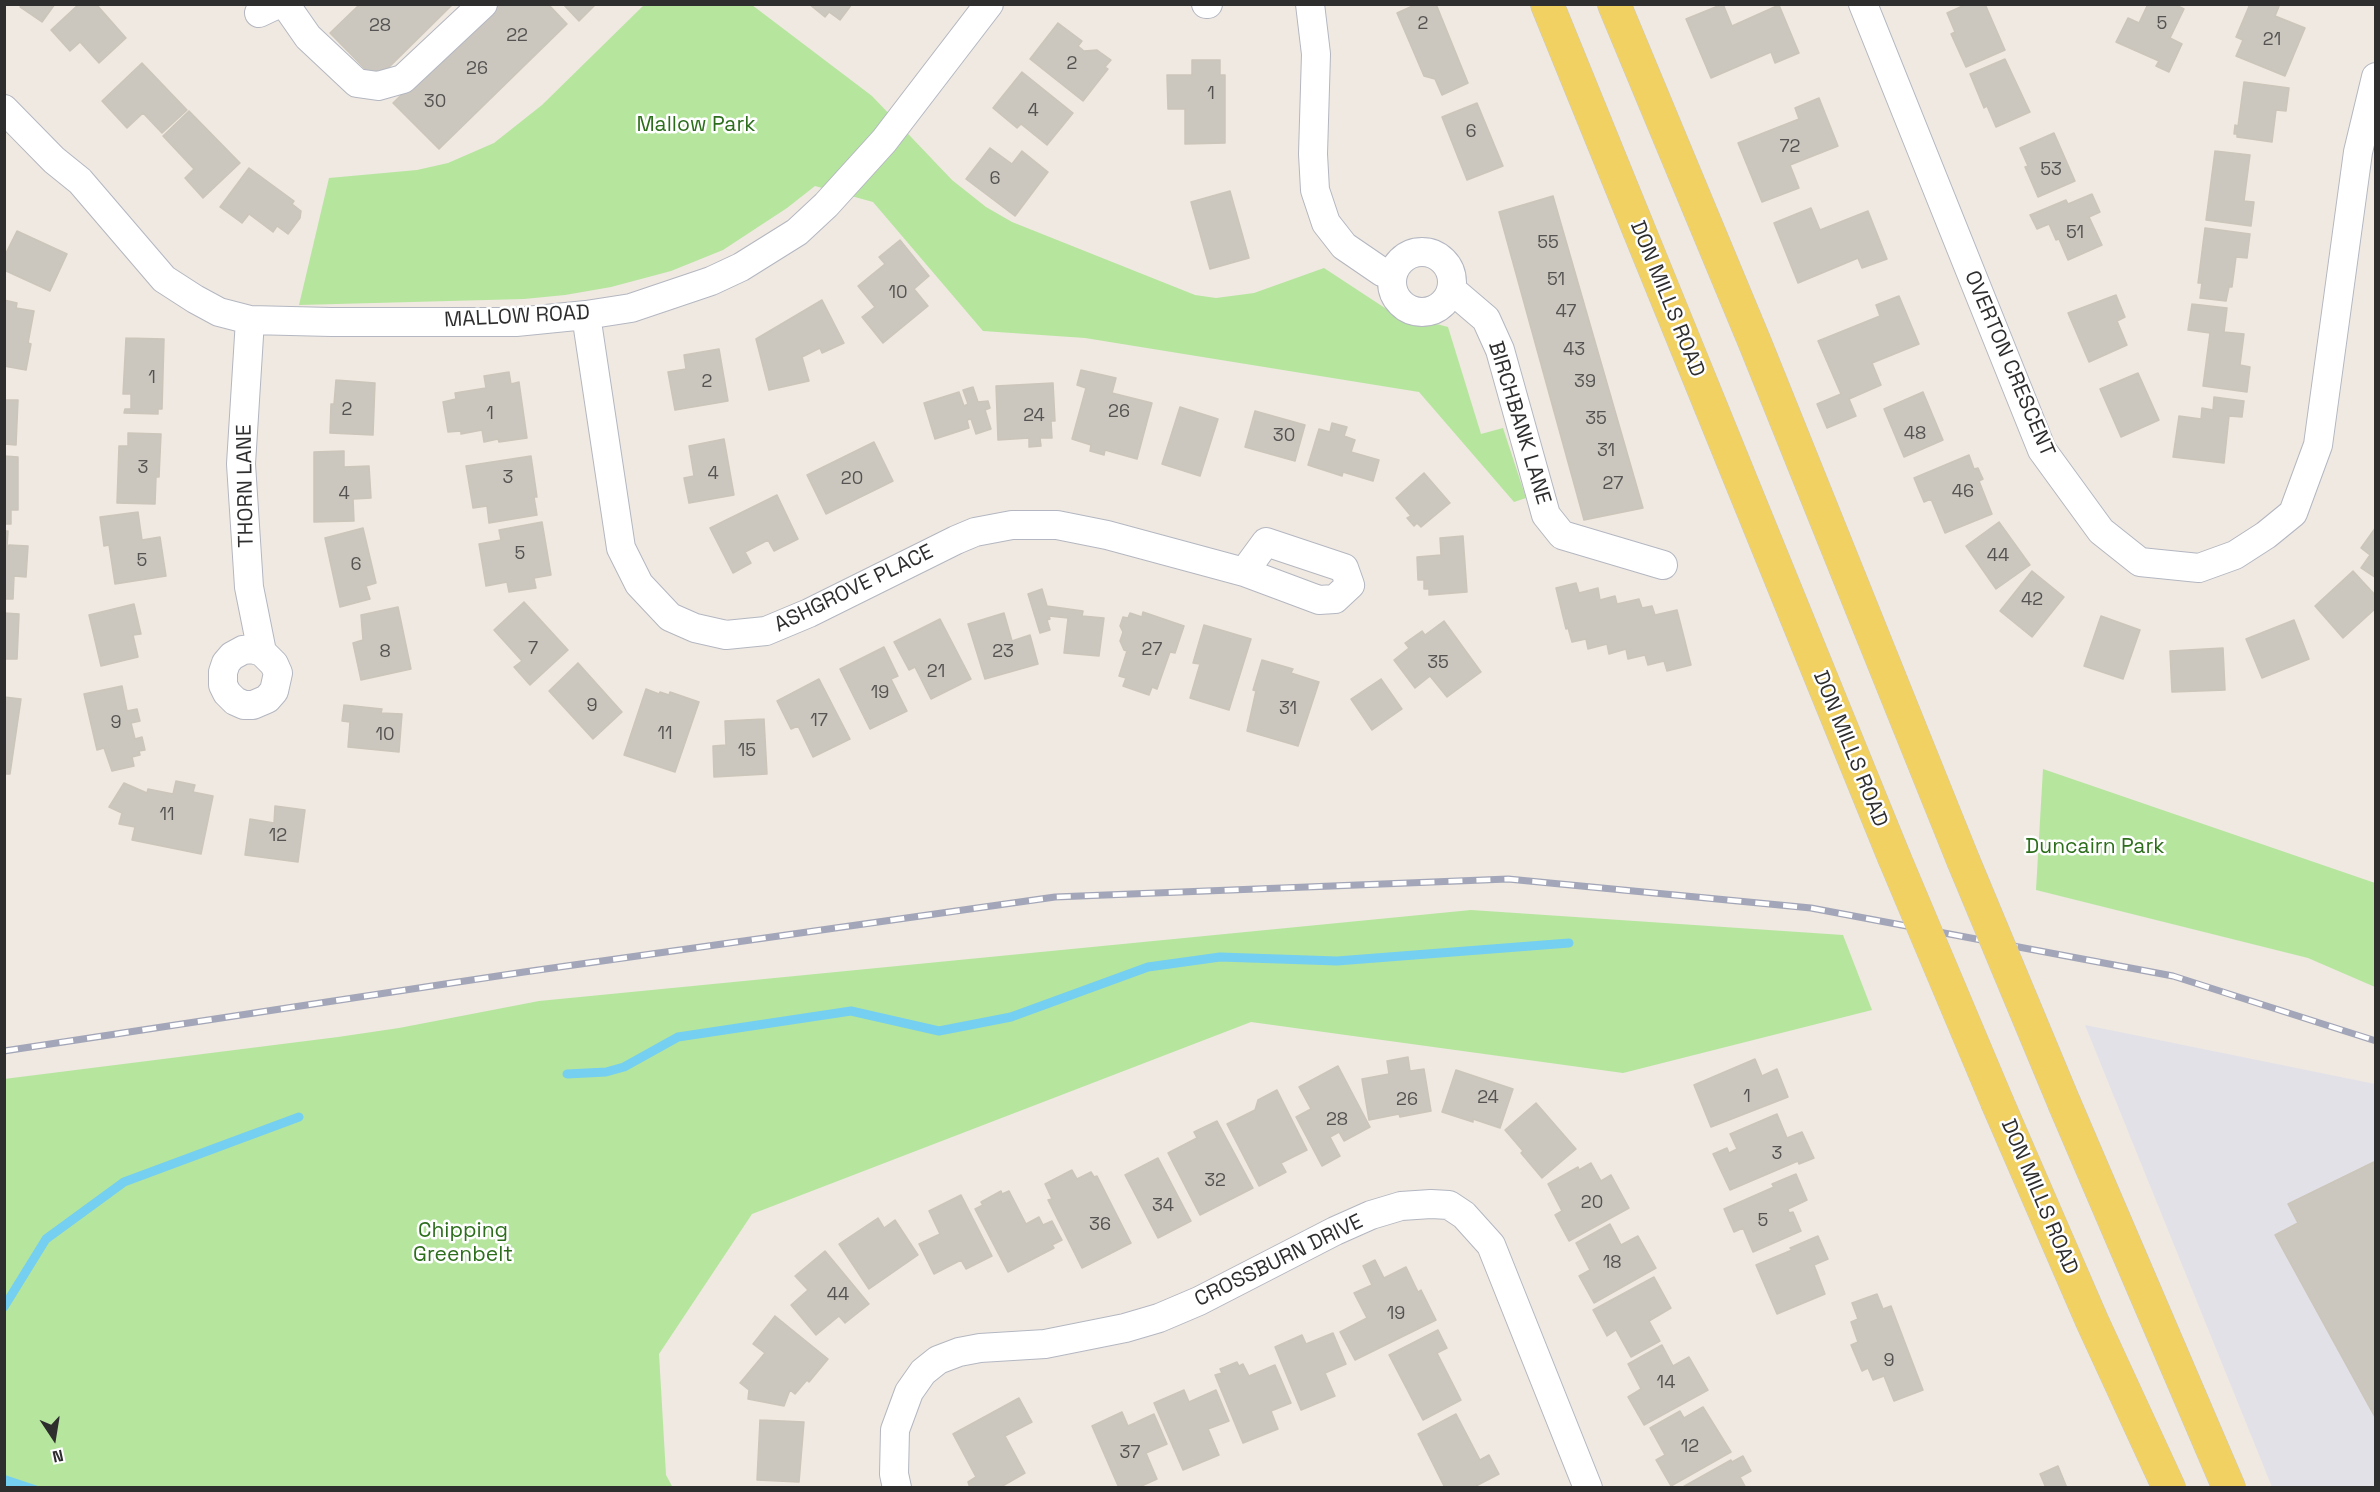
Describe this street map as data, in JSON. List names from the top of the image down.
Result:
{
  "streets": {
    "main road": ["DON MILLS ROAD"],
    "street": [
      "MALLOW ROAD",
      "OVERTON CRESCENT",
      "BIRCHBANK LANE",
      "THORN LANE",
      "ASHGROVE PLACE",
      "CROSSBURN DRIVE"
    ]
  },
  "crossings": [
    ["MALLOW ROAD", "THORN LANE"],
    ["MALLOW ROAD", "ASHGROVE PLACE"]
  ],
  "parks": ["Mallow Park", "Duncairn Park", "Chipping Greenbelt"],
  "house_numbers": [
    "2",
    "5",
    "28",
    "22",
    "21",
    "2",
    "26",
    "1",
    "30",
    "4",
    "6",
    "72",
    "53",
    "6",
    "51",
    "55",
    "51",
    "10",
    "47",
    "43",
    "1",
    "2",
    "39",
    "2",
    "26",
    "1",
    "24",
    "35",
    "48",
    "30",
    "31",
    "3",
    "4",
    "3",
    "20",
    "27",
    "46",
    "4",
    "5",
    "44",
    "5",
    "6",
    "42",
    "7",
    "27",
    "8",
    "23",
    "35",
    "21",
    "19",
    "9",
    "31",
    "17",
    "9",
    "11",
    "10",
    "15",
    "11",
    "12",
    "1",
    "24",
    "26",
    "28",
    "3",
    "32",
    "20",
    "34",
    "5",
    "36",
    "18",
    "44",
    "19",
    "9",
    "14",
    "12",
    "37"
  ],
  "north": "bottom"
}
